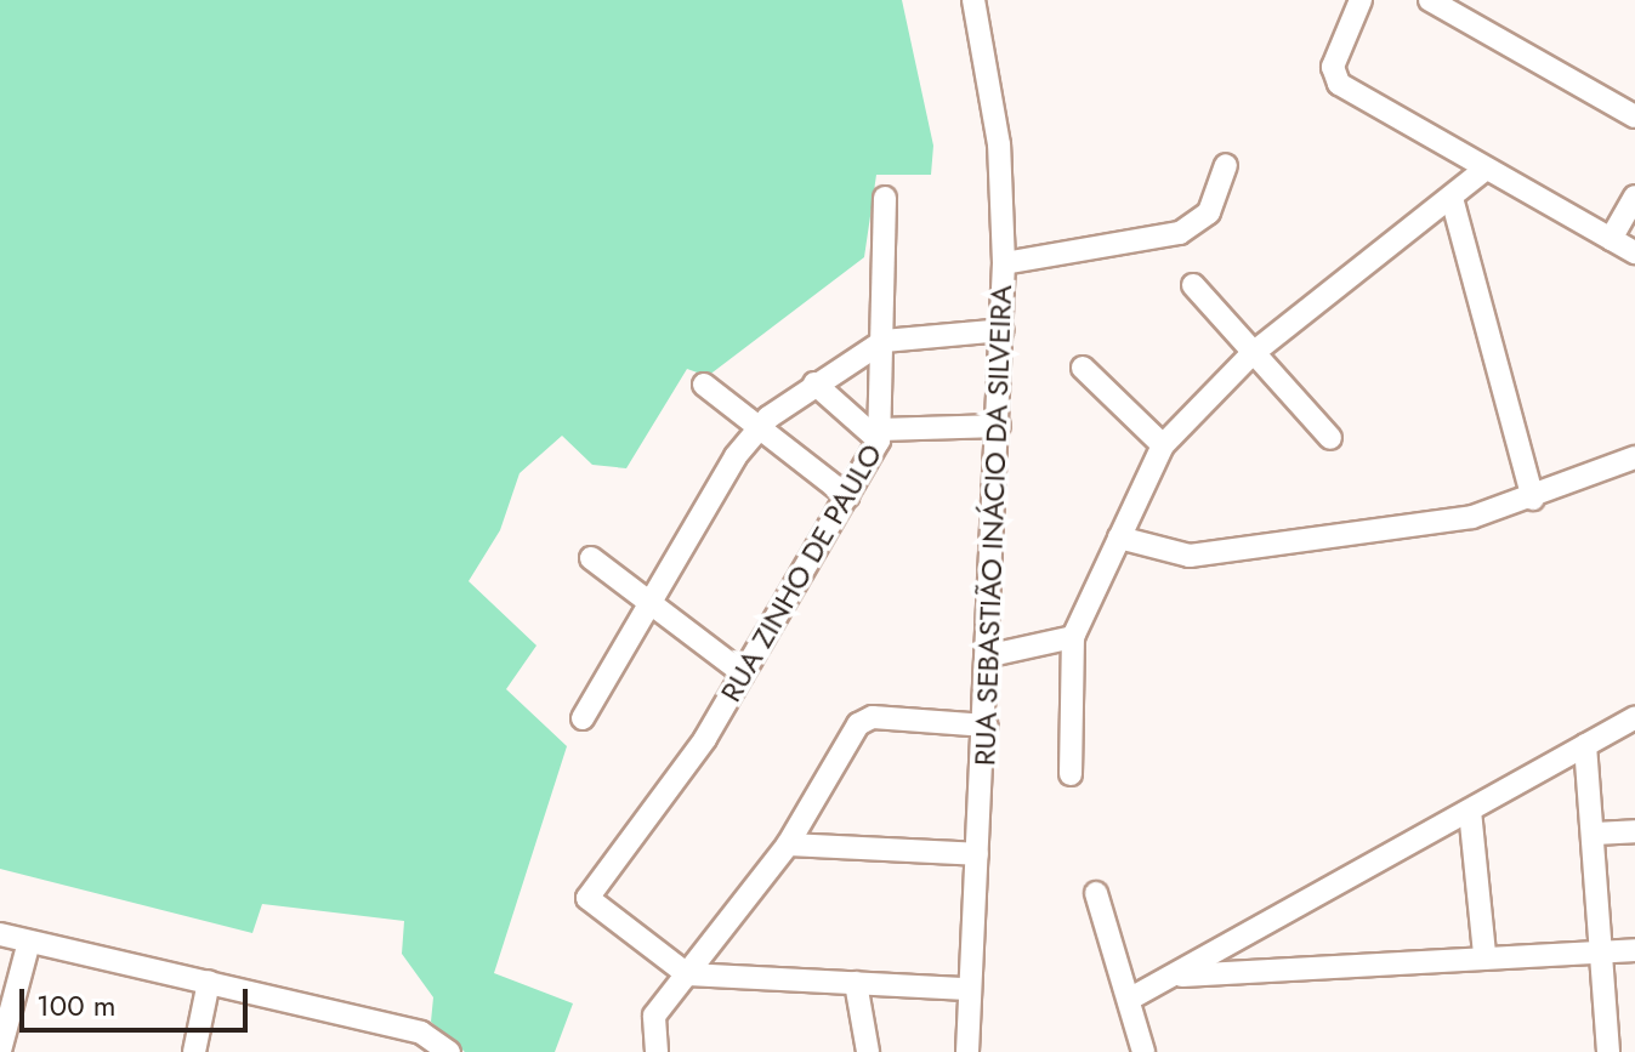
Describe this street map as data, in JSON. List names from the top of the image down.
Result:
{
  "streets": {
    "street": ["RUA SEBASTIÃO INÁCIO DA SILVEIRA", "RUA ZINHO DE PAULO"]
  },
  "scale_bar": "100 m"
}
